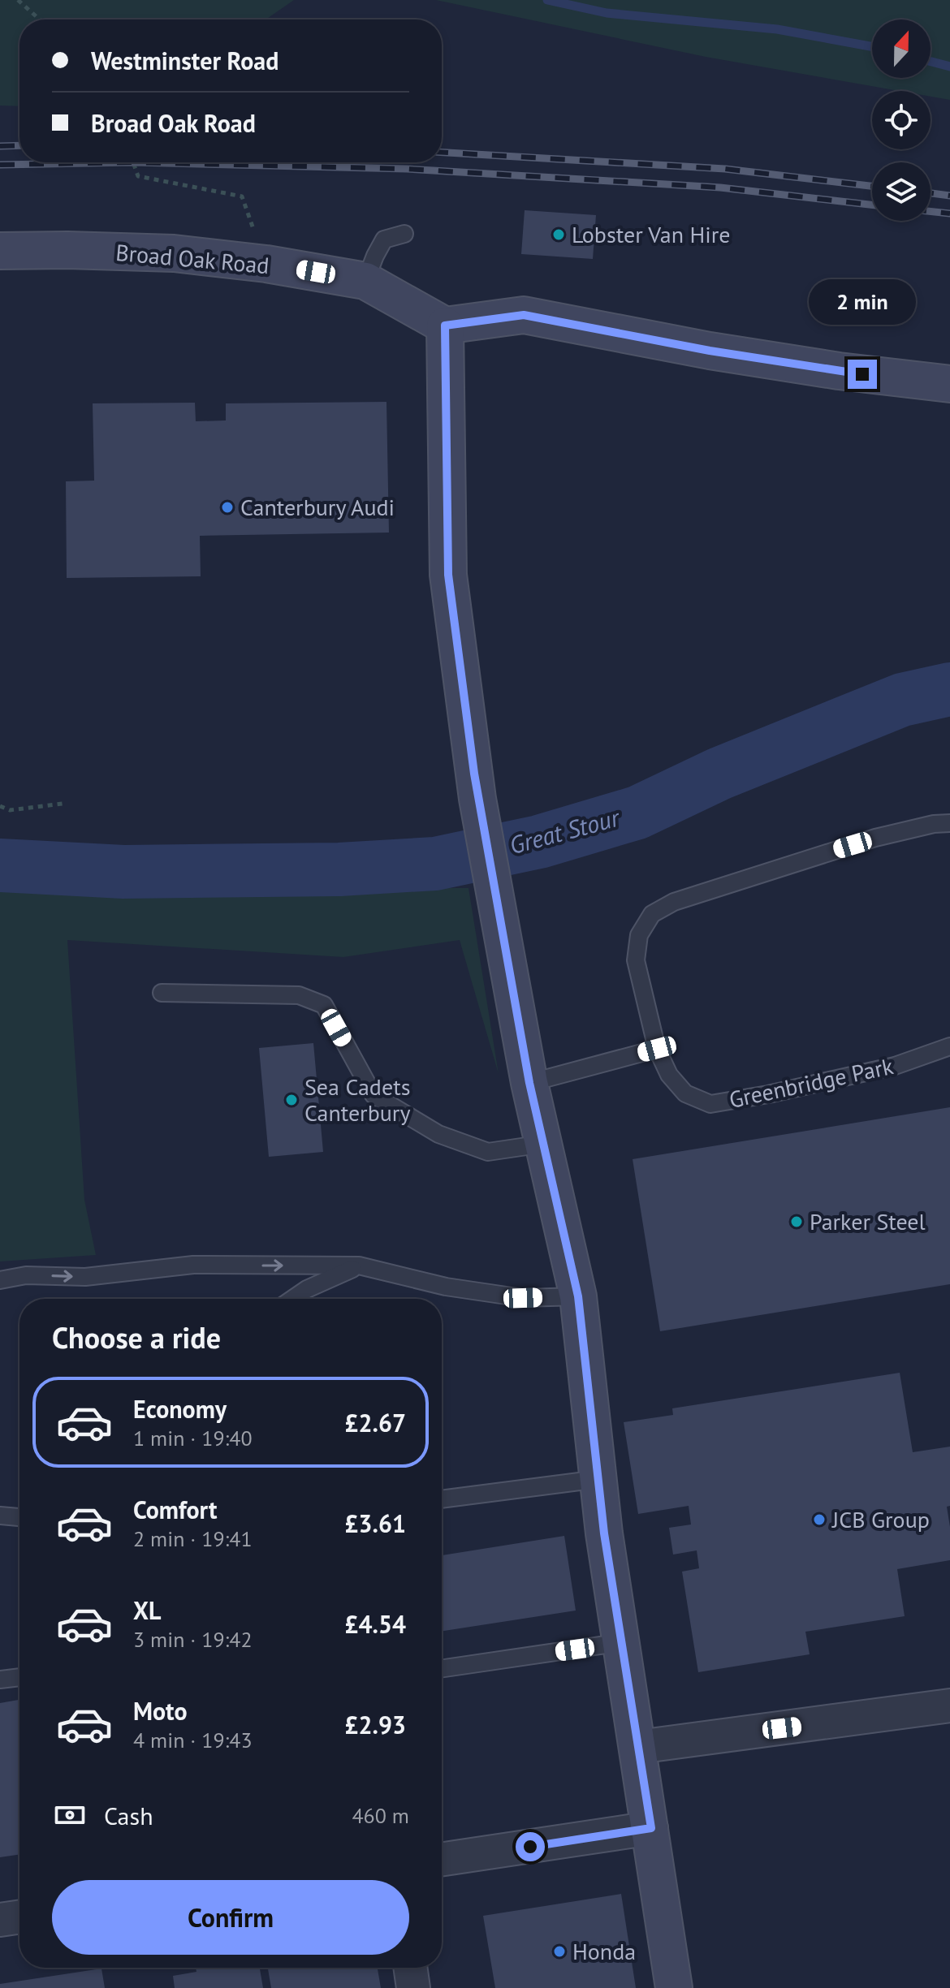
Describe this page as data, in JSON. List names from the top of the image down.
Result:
{
  "streets": {
    "street": ["Broad Oak Road"],
    "lane": ["Greenbridge Park"]
  },
  "water": ["Great Stour"],
  "places": [
    "Lobster Van Hire",
    "Canterbury Audi",
    "Sea Cadets Canterbury",
    "Parker Steel",
    "JCB Group",
    "Honda"
  ],
  "north": "top",
  "page": {
    "banner": ["Westminster Road", "Broad Oak Road"],
    "bubble": "2 min",
    "heading": "Choose a ride",
    "list": [
      {
        "name": "Economy",
        "note": "1 min · 19:40",
        "value": "£2.67"
      },
      {
        "name": "Comfort",
        "note": "2 min · 19:41",
        "value": "£3.61"
      },
      {
        "name": "XL",
        "note": "3 min · 19:42",
        "value": "£4.54"
      },
      {
        "name": "Moto",
        "note": "4 min · 19:43",
        "value": "£2.93"
      }
    ],
    "pay": ["Cash", "460 m"],
    "buttons": "Confirm"
  }
}
